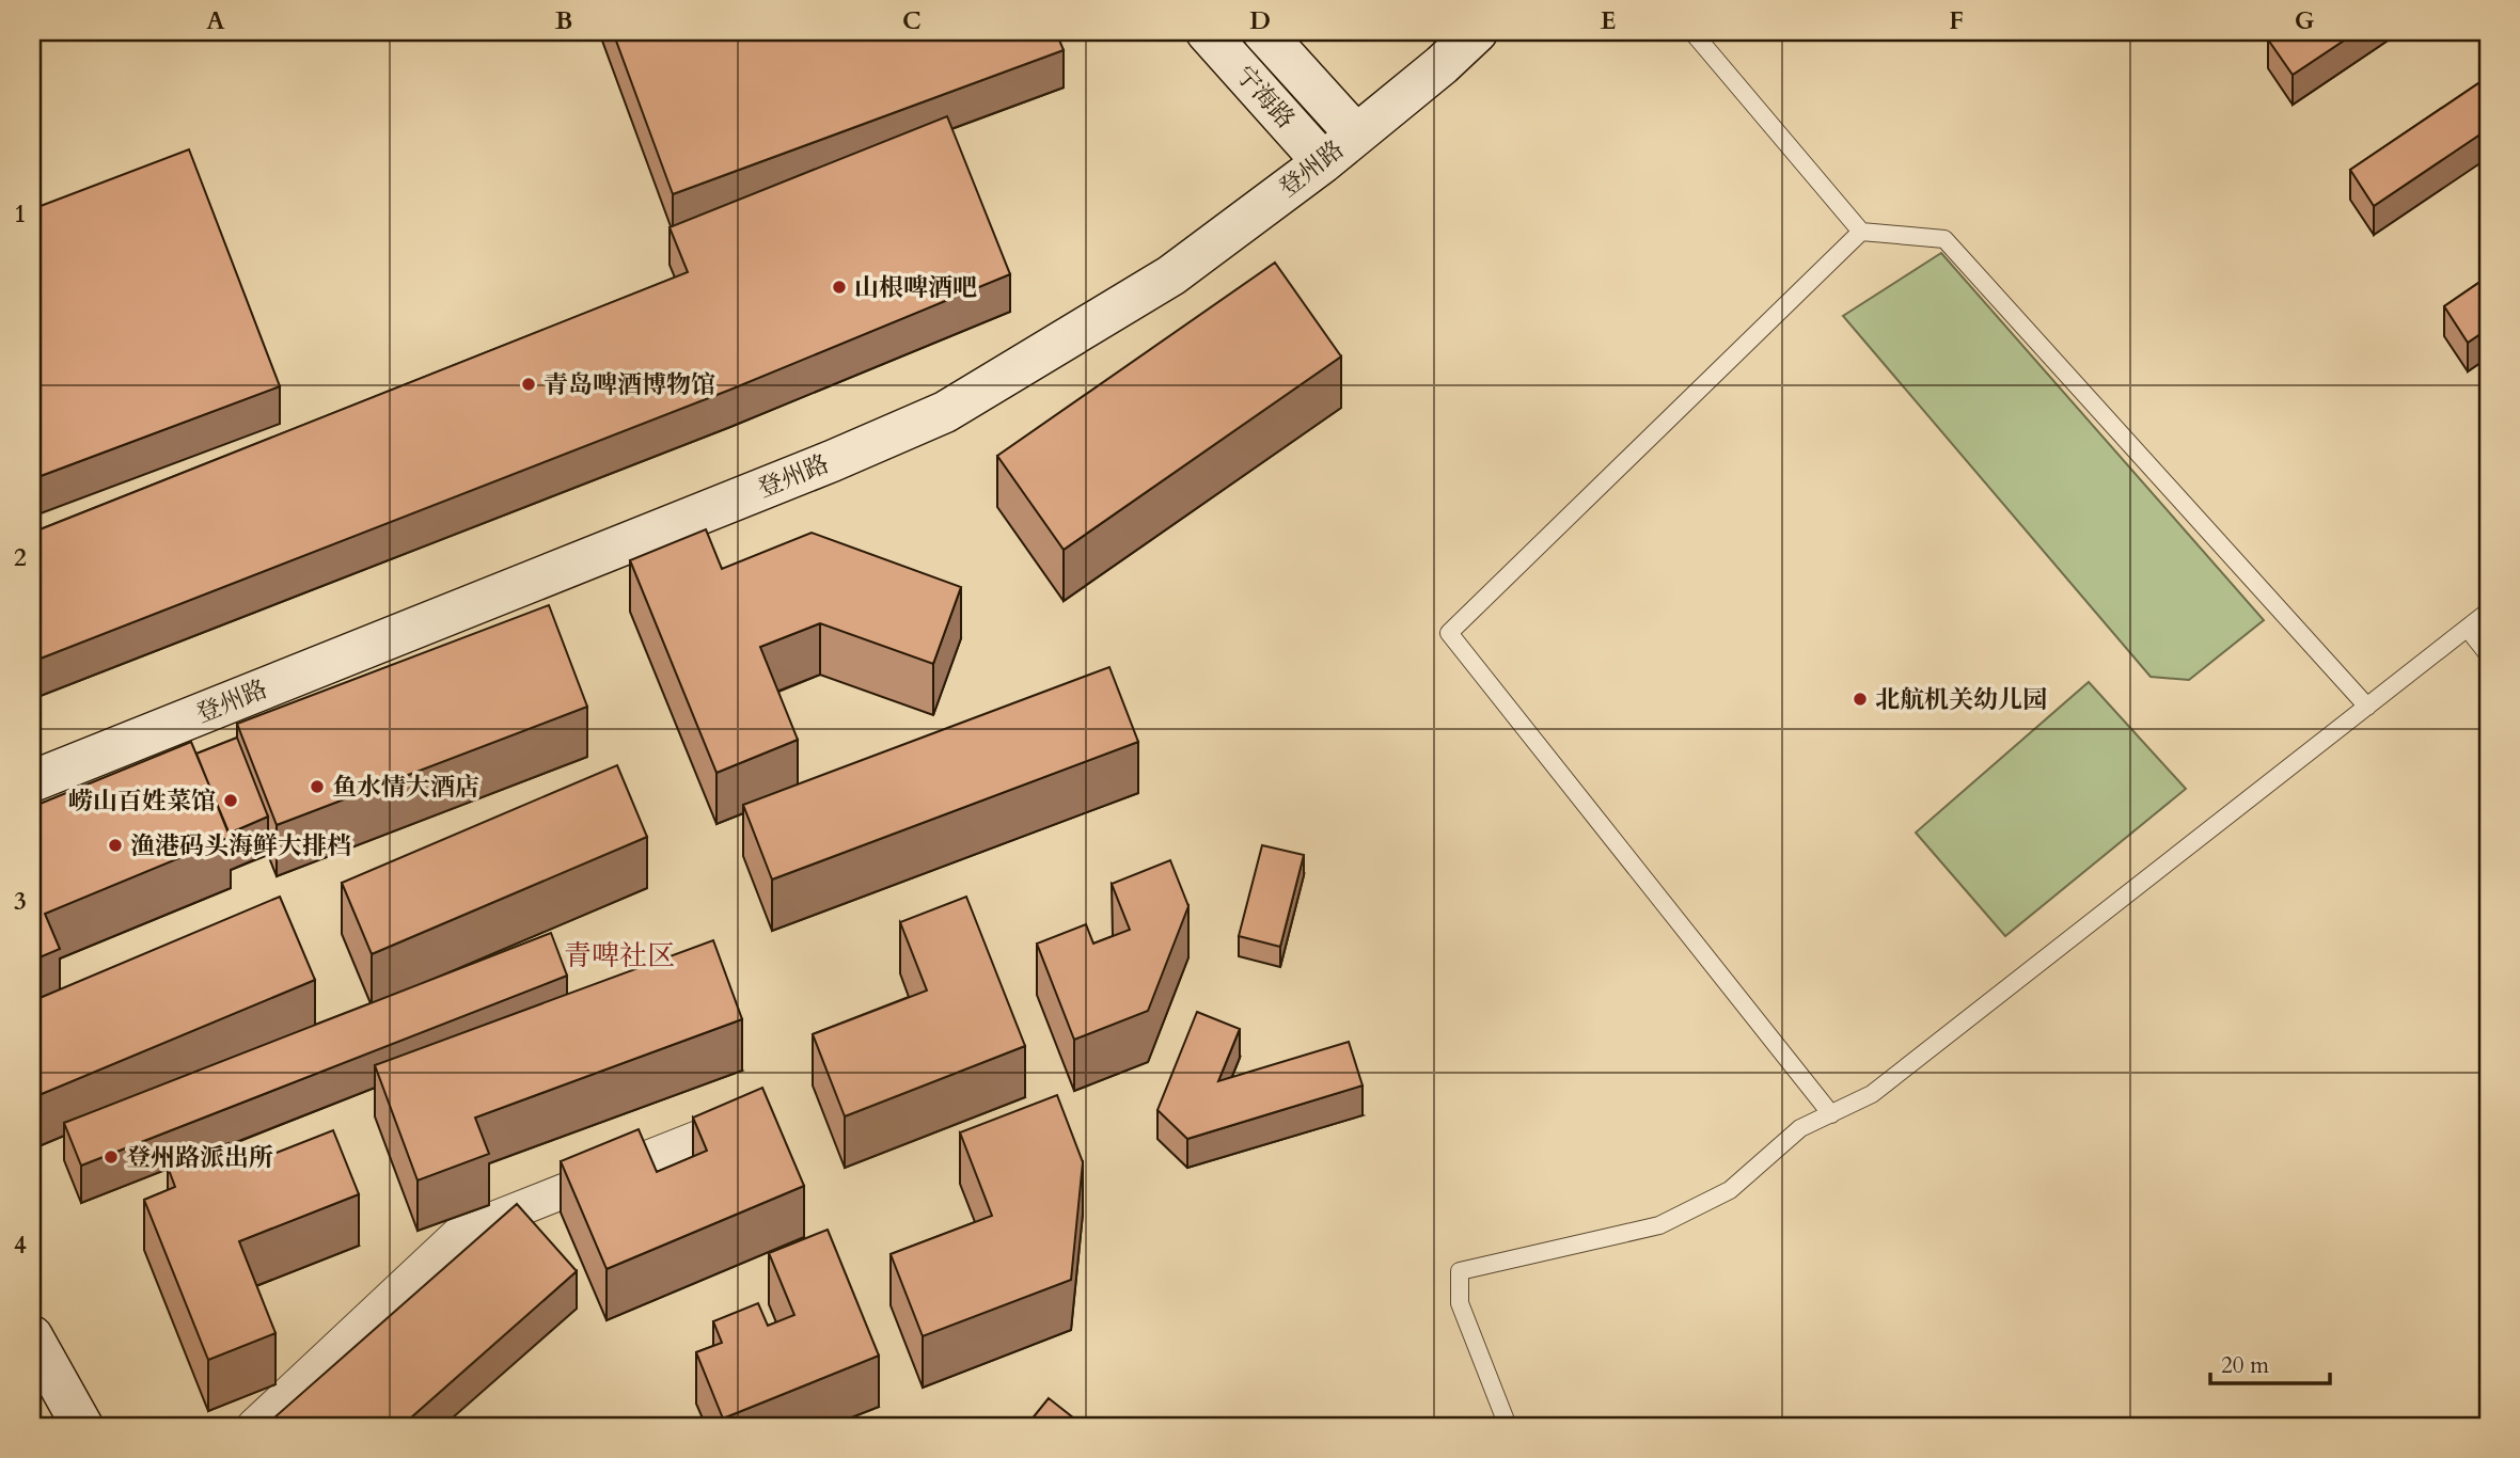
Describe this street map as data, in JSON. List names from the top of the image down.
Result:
{
  "streets": {
    "main road": ["宁海路", "登州路"]
  },
  "crossings": [
    ["宁海路", "登州路"]
  ],
  "districts": ["青啤社区"],
  "places": [
    "山根啤酒吧",
    "青岛啤酒博物馆",
    "北航机关幼儿园",
    "鱼水情大酒店",
    "崂山百姓菜馆",
    "渔港码头海鲜大排档",
    "登州路派出所"
  ],
  "scale_bar": "20 m",
  "grid": {
    "columns": [
      "A",
      "B",
      "C",
      "D",
      "E",
      "F",
      "G"
    ],
    "rows": [
      "1",
      "2",
      "3",
      "4"
    ]
  }
}
